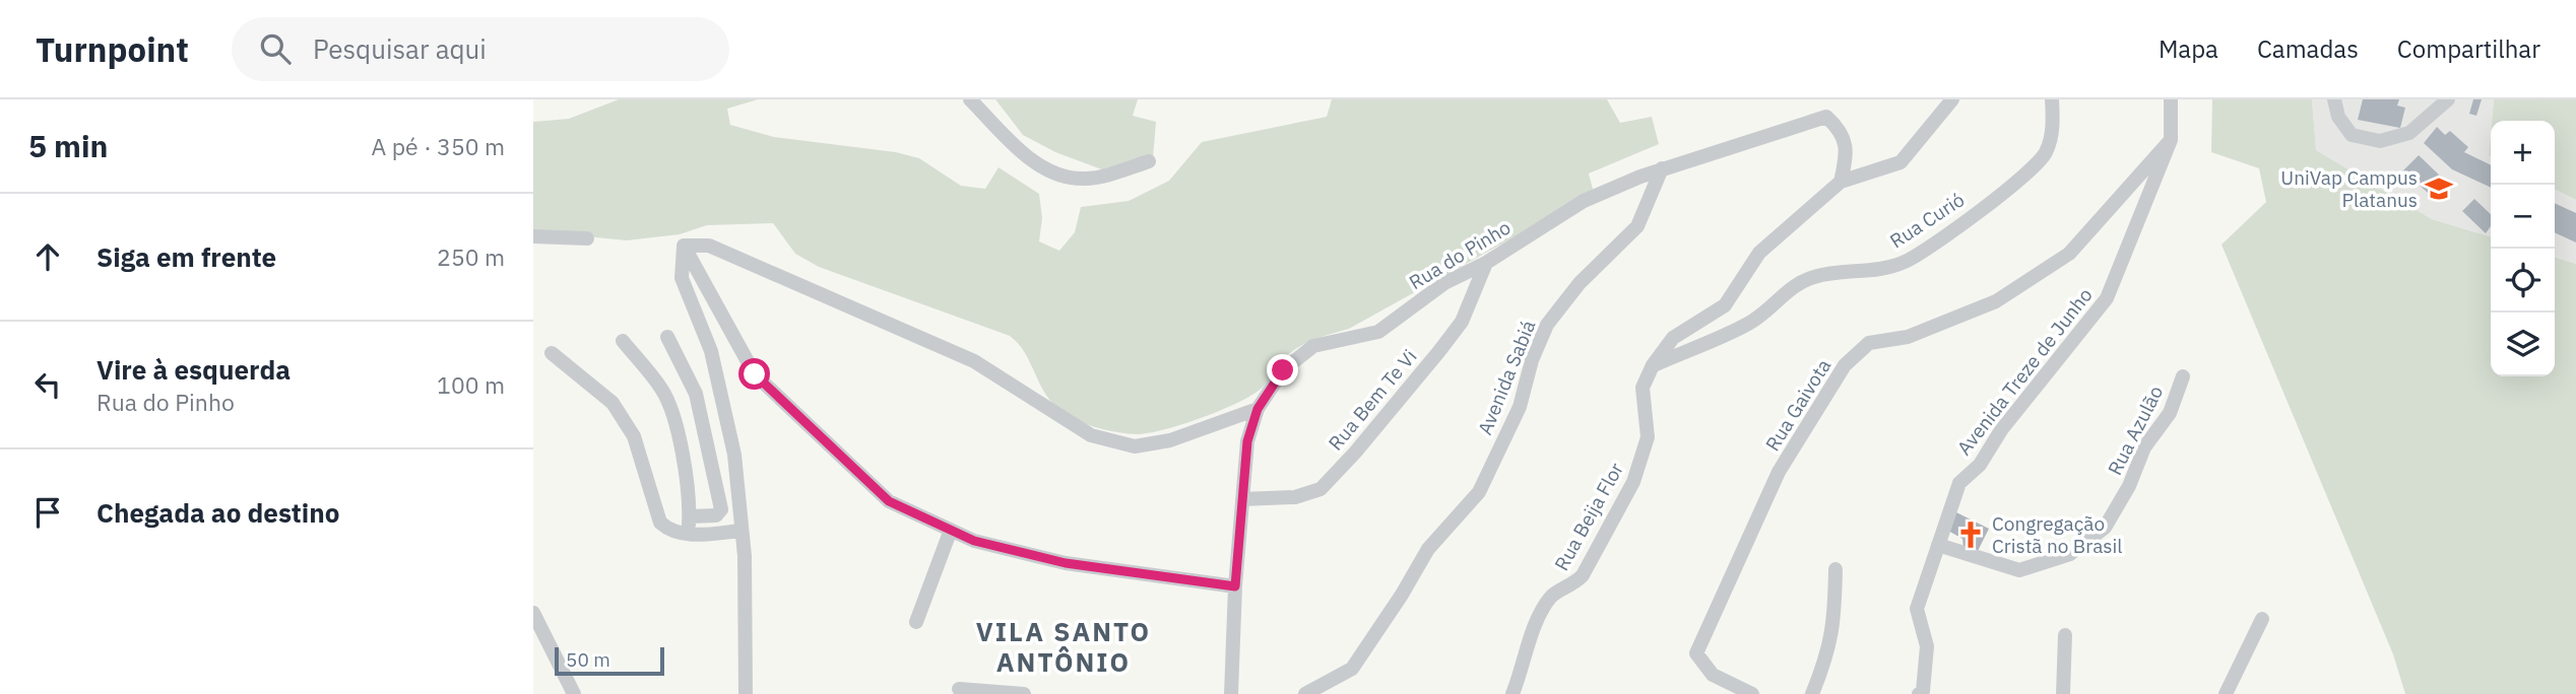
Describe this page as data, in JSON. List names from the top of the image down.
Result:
{
  "streets": {
    "street": [
      "Rua Curió",
      "Rua do Pinho",
      "Avenida Treze de Junho",
      "Avenida Sabiá",
      "Rua Bem Te Vi",
      "Rua Gaivota",
      "Rua Azulão",
      "Rua Beija Flor"
    ]
  },
  "crossings": [
    ["Rua Curió", "Rua Beija Flor"],
    ["Rua do Pinho", "Avenida Sabiá"],
    ["Rua do Pinho", "Rua Bem Te Vi"],
    ["Rua do Pinho", "Rua Beija Flor"],
    ["Avenida Treze de Junho", "Rua Gaivota"],
    ["Avenida Treze de Junho", "Rua Azulão"]
  ],
  "districts": ["VILA SANTO ANTÔNIO"],
  "places": {
    "school or university": ["UniVap Campus Platanus"],
    "church": ["Congregação Cristã no Brasil"]
  },
  "scale_bar": "50 m",
  "page": {
    "header": "Turnpoint",
    "search": "Pesquisar aqui",
    "nav": ["Mapa", "Camadas", "Compartilhar"],
    "heading": ["5 min", "A pé · 350 m"],
    "map_buttons": ["+", "−"],
    "list": [
      ["Siga em frente", "250 m"],
      ["Vire à esquerda", "Rua do Pinho", "100 m"],
      "Chegada ao destino"
    ],
    "scale": "50 m"
  }
}
